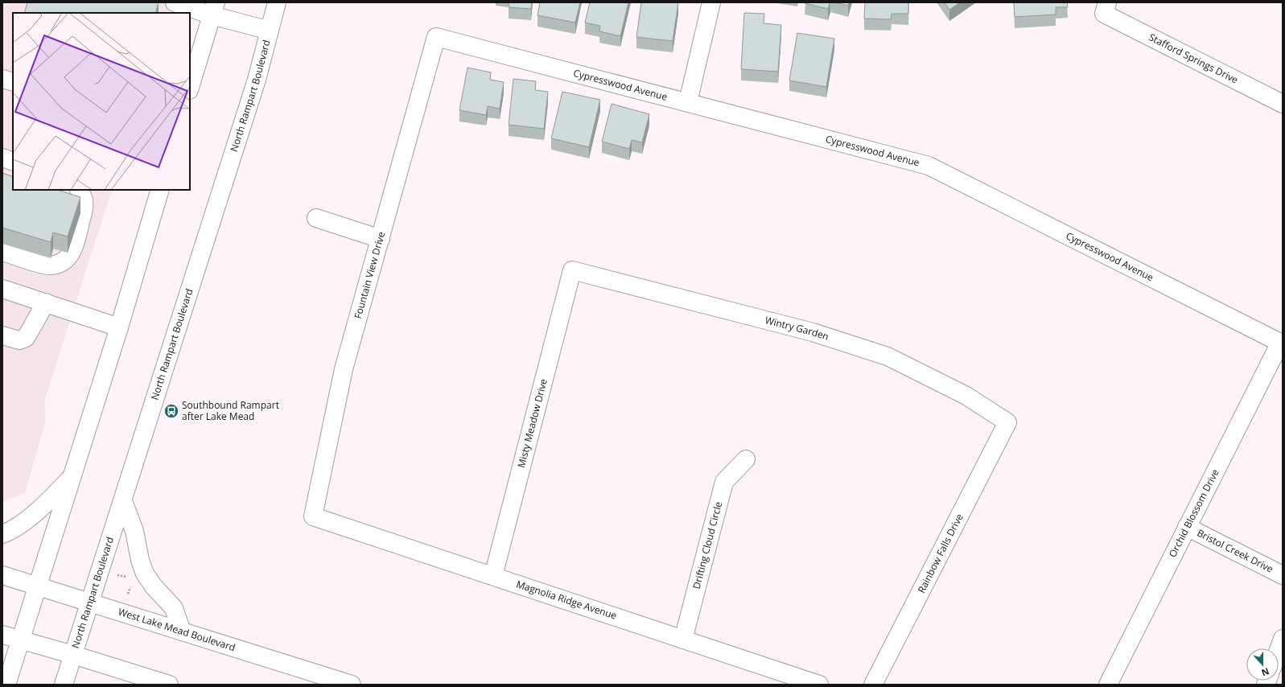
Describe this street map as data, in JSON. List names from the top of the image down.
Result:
{
  "streets": {
    "street": [
      "Stafford Springs Drive",
      "Cypresswood Avenue",
      "North Rampart Boulevard",
      "Fountain View Drive",
      "Wintry Garden",
      "Misty Meadow Drive",
      "Orchid Blossom Drive",
      "Drifting Cloud Circle",
      "Bristol Creek Drive",
      "Rainbow Falls Drive",
      "Magnolia Ridge Avenue",
      "West Lake Mead Boulevard"
    ]
  },
  "crossings": [
    ["Cypresswood Avenue", "Fountain View Drive"],
    ["Cypresswood Avenue", "Orchid Blossom Drive"],
    ["North Rampart Boulevard", "West Lake Mead Boulevard"],
    ["Fountain View Drive", "Magnolia Ridge Avenue"],
    ["Wintry Garden", "Misty Meadow Drive"],
    ["Wintry Garden", "Rainbow Falls Drive"],
    ["Misty Meadow Drive", "Magnolia Ridge Avenue"],
    ["Orchid Blossom Drive", "Bristol Creek Drive"],
    ["Drifting Cloud Circle", "Magnolia Ridge Avenue"]
  ],
  "places": {
    "bus stop": ["Southbound Rampart after Lake Mead"]
  },
  "north": "bottom"
}
